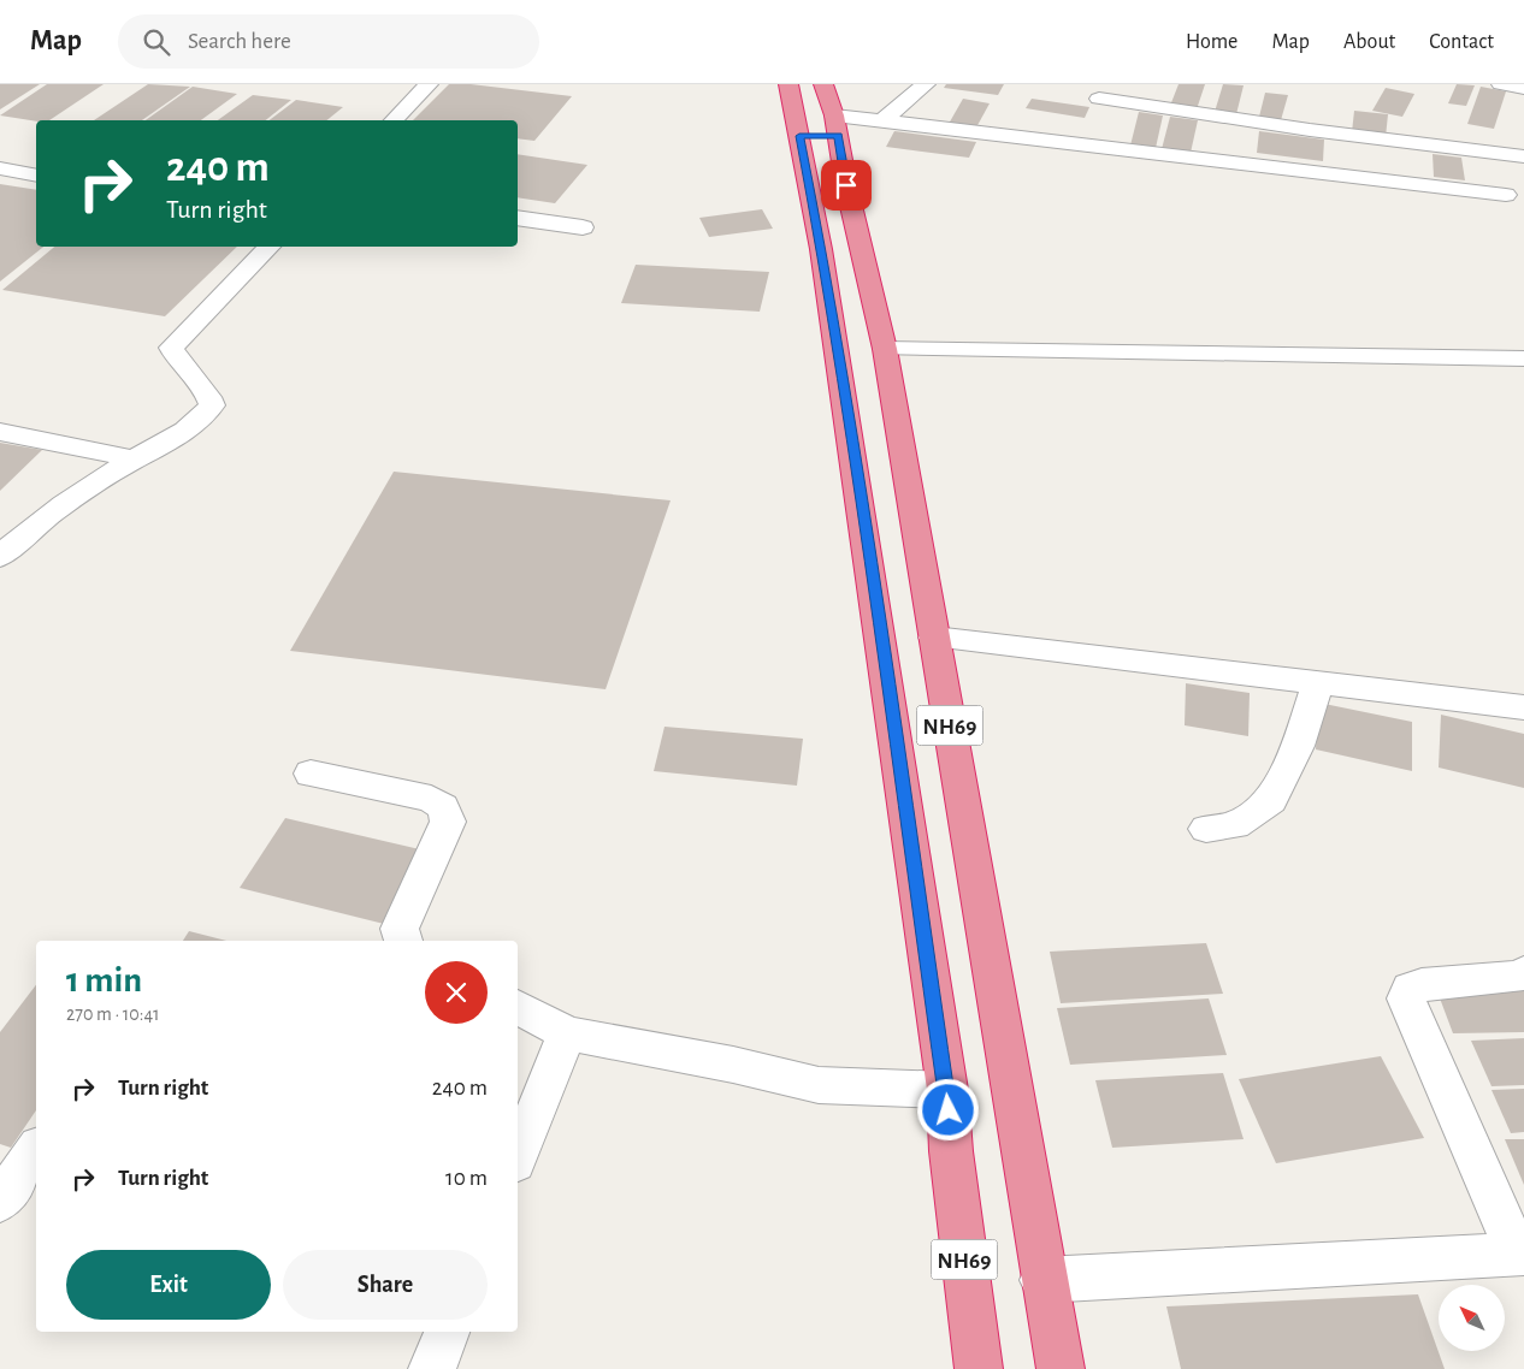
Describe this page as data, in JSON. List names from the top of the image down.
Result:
{
  "streets": {
    "highway": ["NH69"]
  },
  "north": "top left",
  "page": {
    "header": "Map",
    "search": "Search here",
    "nav": [
      "Home",
      "Map",
      "About",
      "Contact"
    ],
    "turn": ["240 m", "Turn right"],
    "heading": ["1 min", "270 m · 10:41"],
    "list": [
      {
        "name": "Turn right",
        "value": "240 m"
      },
      {
        "name": "Turn right",
        "value": "10 m"
      }
    ],
    "buttons": ["Exit", "Share"]
  }
}
